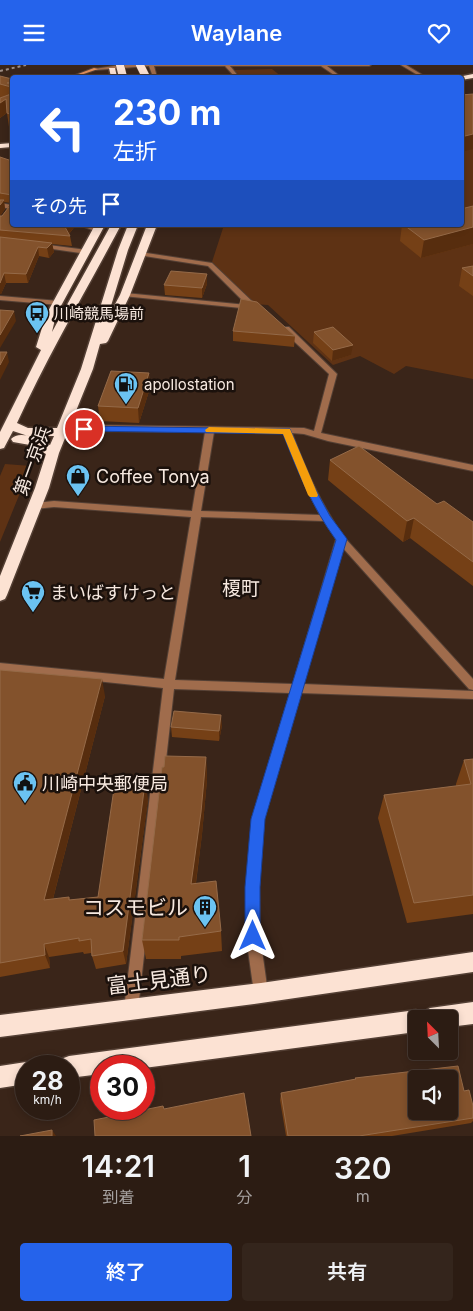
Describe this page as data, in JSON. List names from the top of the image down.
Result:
{
  "streets": {
    "highway": ["第一京浜", "富士見通り"]
  },
  "districts": ["榎町"],
  "places": {
    "bus stop": ["川崎競馬場前"],
    "fuel station": ["apollostation"],
    "shop": ["Coffee Tonya"],
    "supermarket": ["まいばすけっと"],
    "public building": ["川崎中央郵便局"],
    "building": ["コスモビル"]
  },
  "north": "top left",
  "page": {
    "header": "Waylane",
    "turn": ["230 m", "左折"],
    "then": "その先",
    "speed": "28 km/h",
    "limit": "30",
    "eta": [
      "14:21",
      "到着",
      "1",
      "分",
      "320",
      "m"
    ],
    "buttons": ["終了", "共有"]
  }
}
